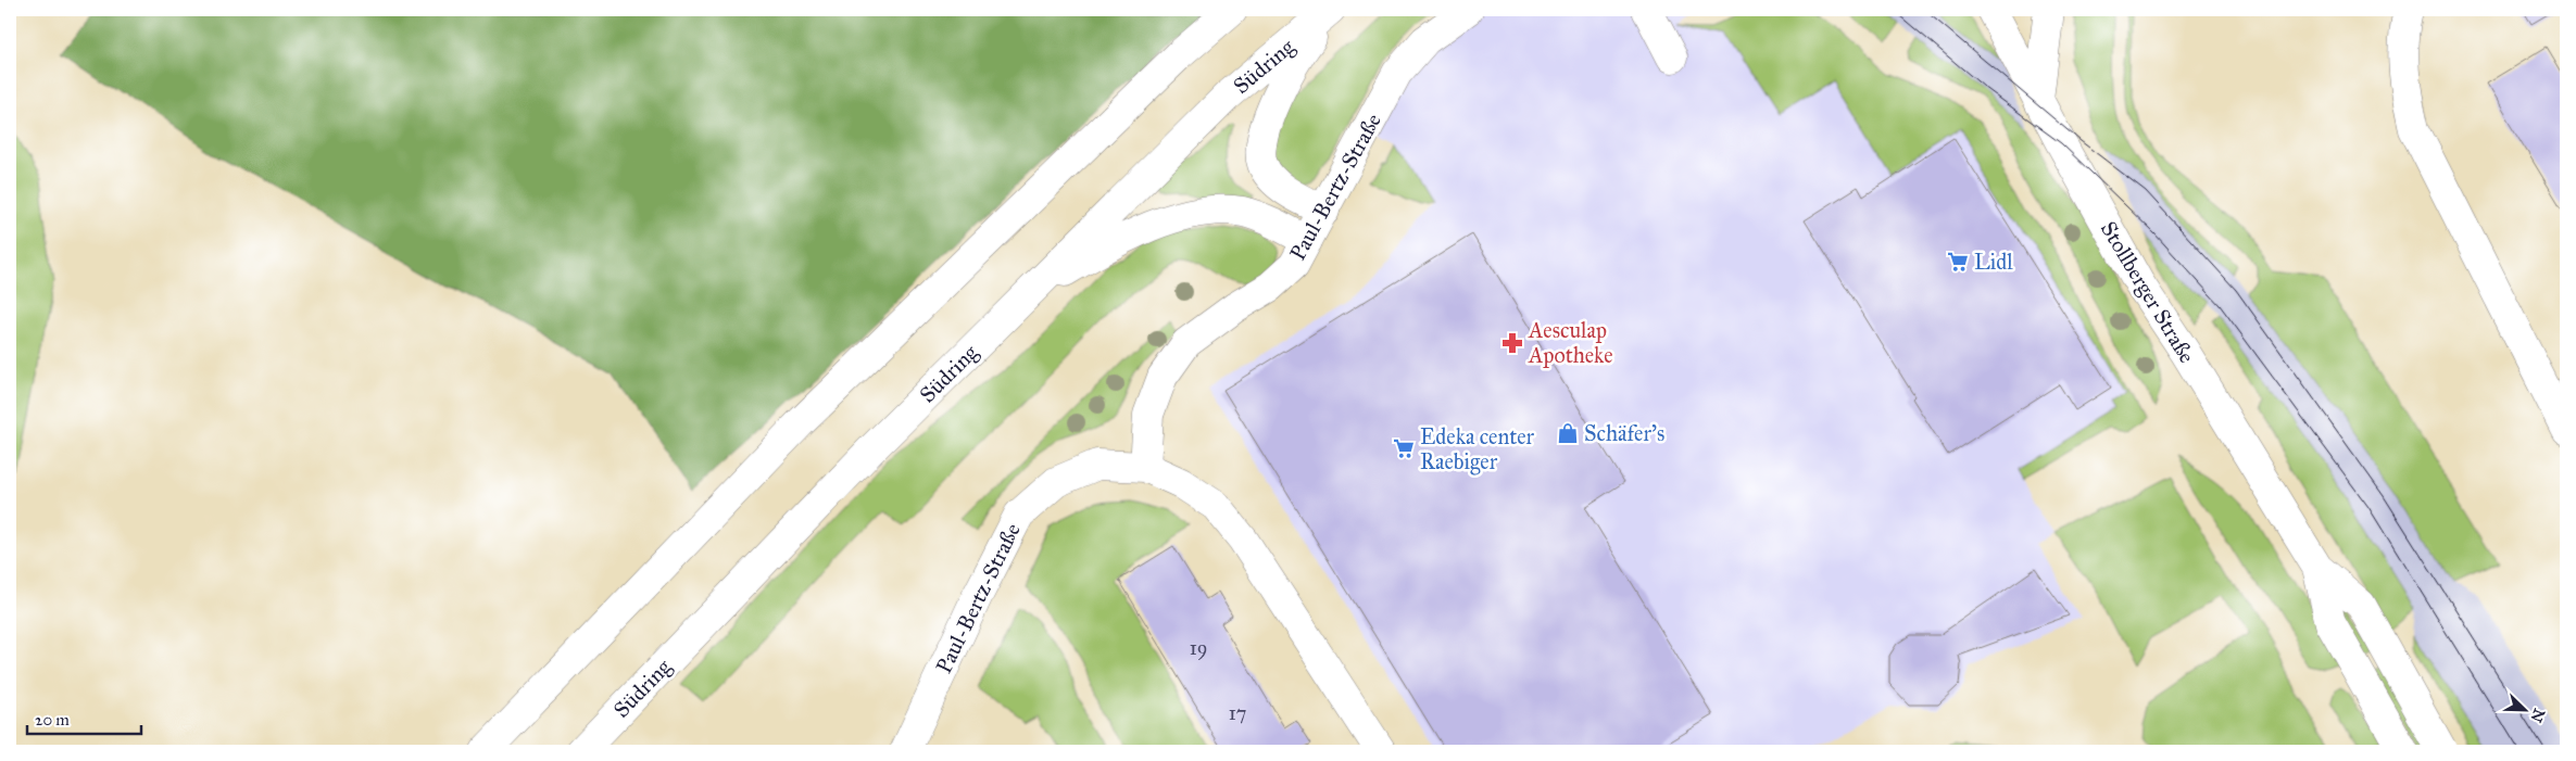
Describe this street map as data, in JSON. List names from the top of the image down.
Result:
{
  "streets": {
    "main road": ["Südring", "Paul-Bertz-Straße", "Stollberger Straße"]
  },
  "places": {
    "supermarket": ["Lidl", "Edeka center Raebiger"],
    "pharmacy": ["Aesculap Apotheke"],
    "shop": ["Schäfer's"]
  },
  "house_numbers": ["19", "17"],
  "scale_bar": "20 m",
  "north": "bottom right"
}
